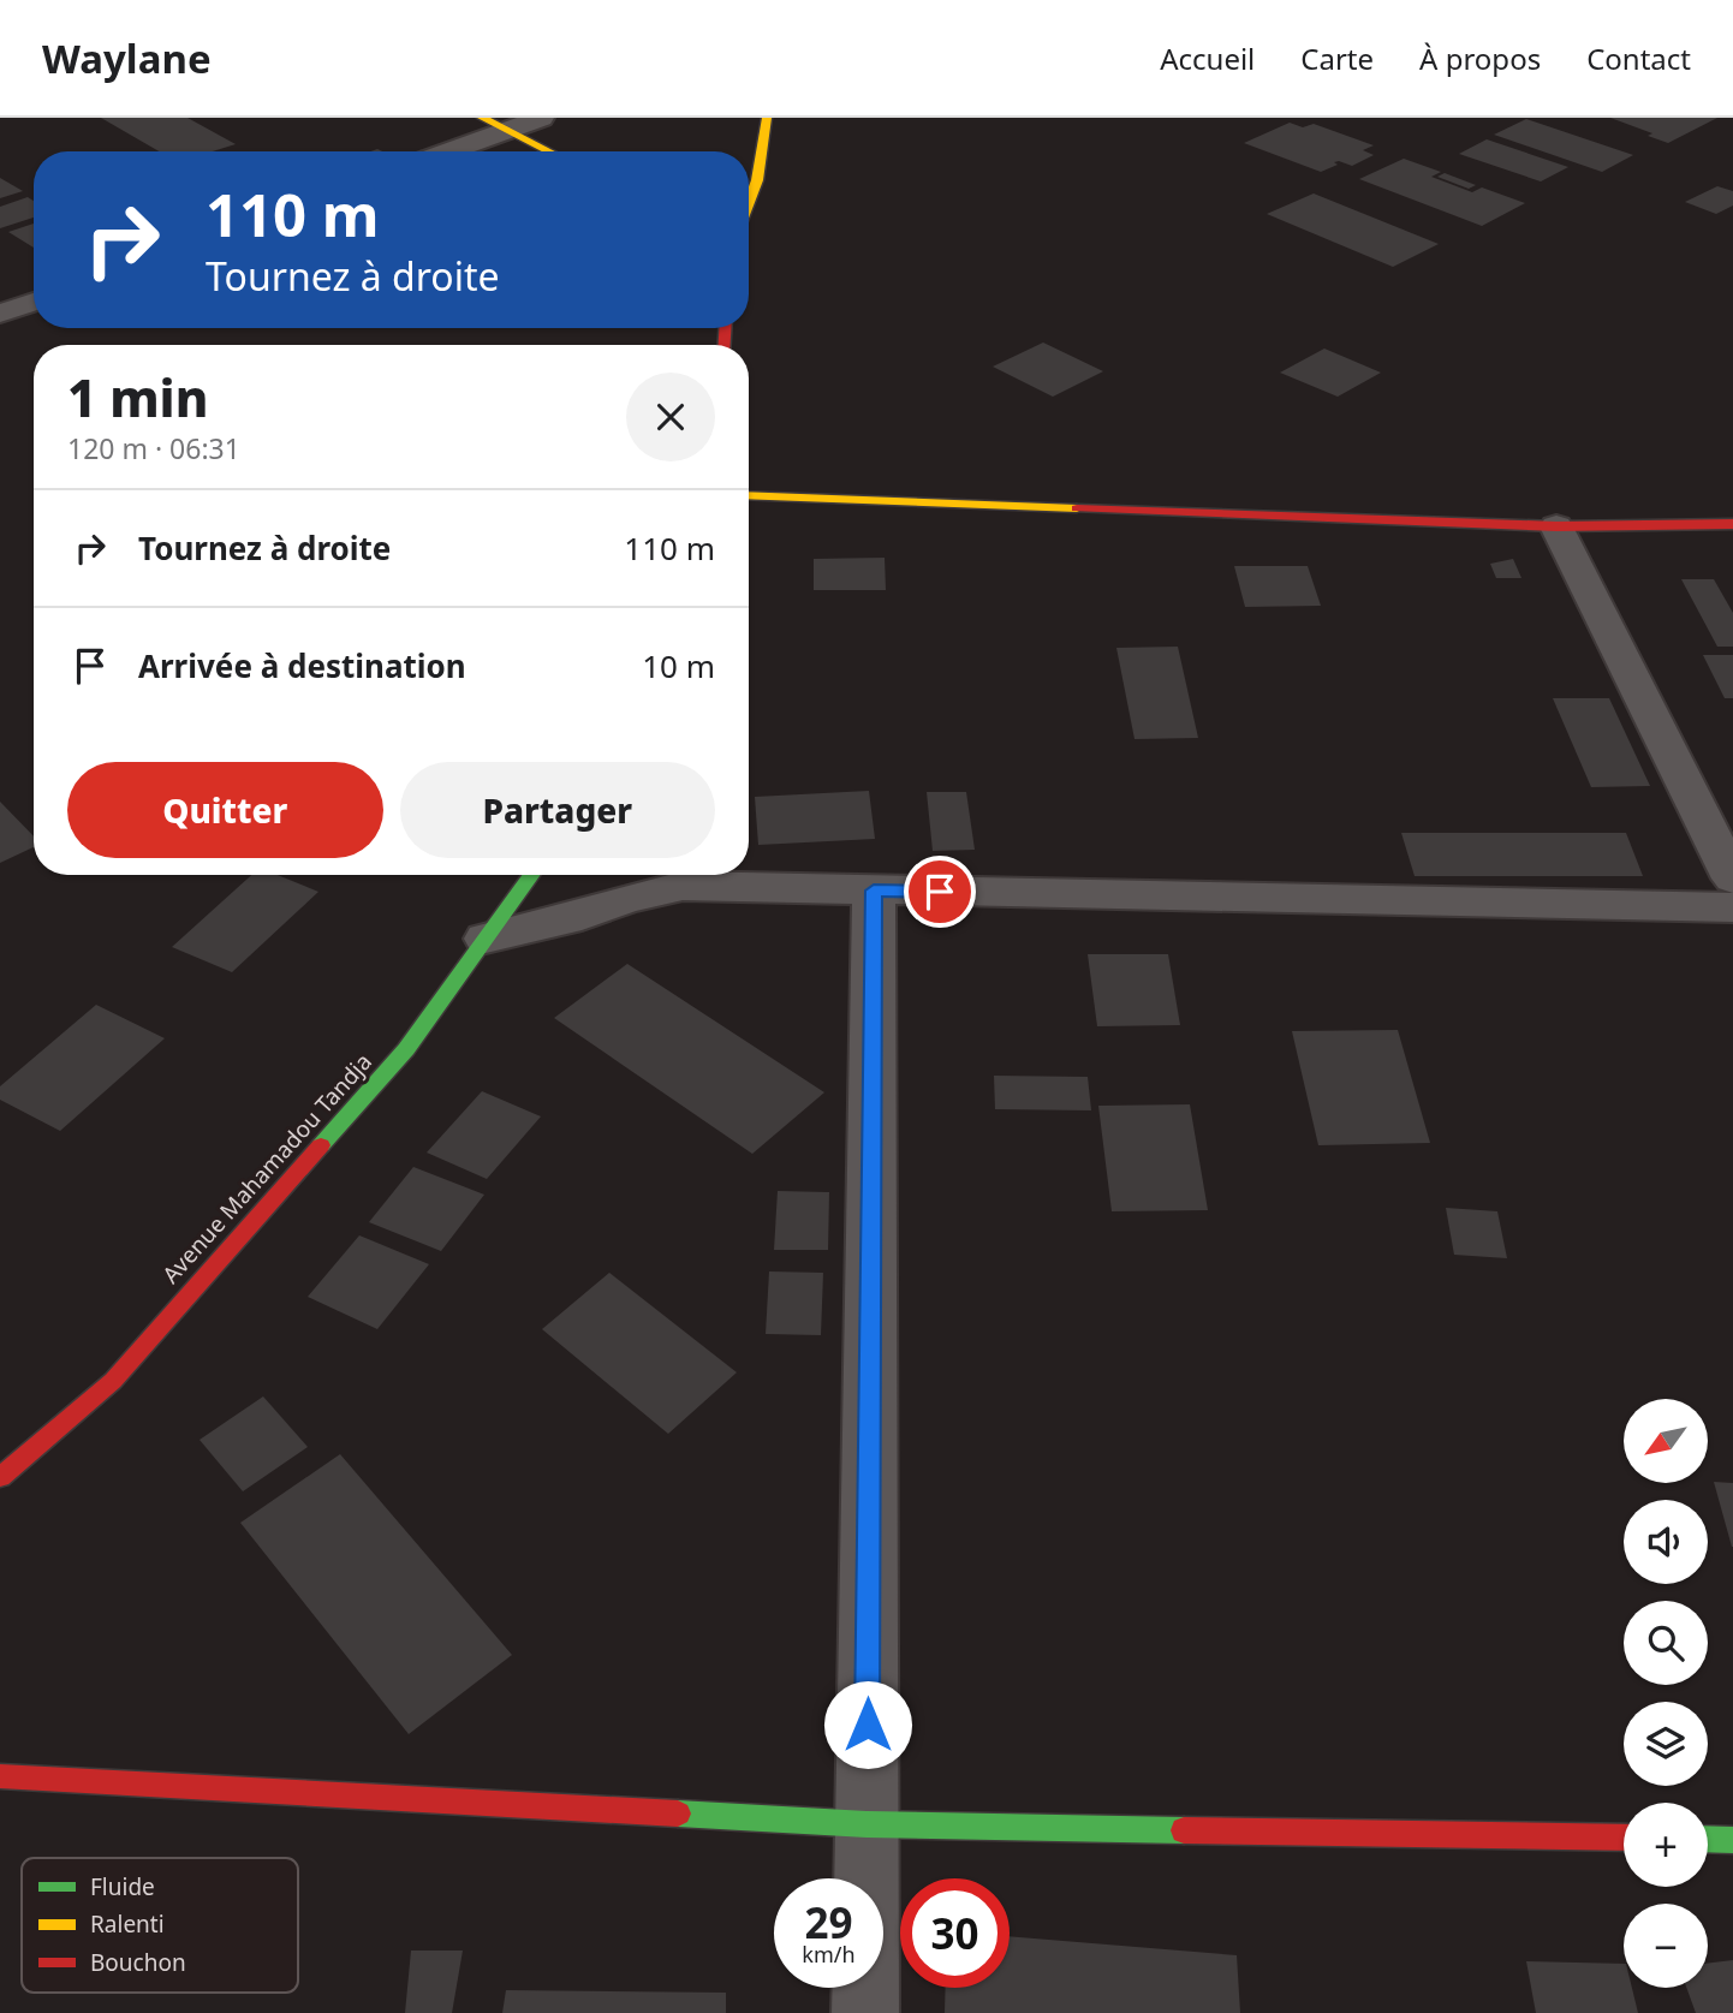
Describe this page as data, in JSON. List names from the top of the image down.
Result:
{
  "streets": {
    "street": ["Avenue Mahamadou Tandja"]
  },
  "legend": ["Fluide", "Ralenti", "Bouchon"],
  "north": "bottom left",
  "page": {
    "header": "Waylane",
    "nav": [
      "Accueil",
      "Carte",
      "À propos",
      "Contact"
    ],
    "turn": ["110 m", "Tournez à droite"],
    "heading": ["1 min", "120 m · 06:31"],
    "list": [
      {
        "name": "Tournez à droite",
        "value": "110 m"
      },
      {
        "name": "Arrivée à destination",
        "value": "10 m"
      }
    ],
    "buttons": ["Quitter", "Partager"],
    "map_buttons": ["+", "−"],
    "speed": "29 km/h",
    "limit": "30"
  }
}
